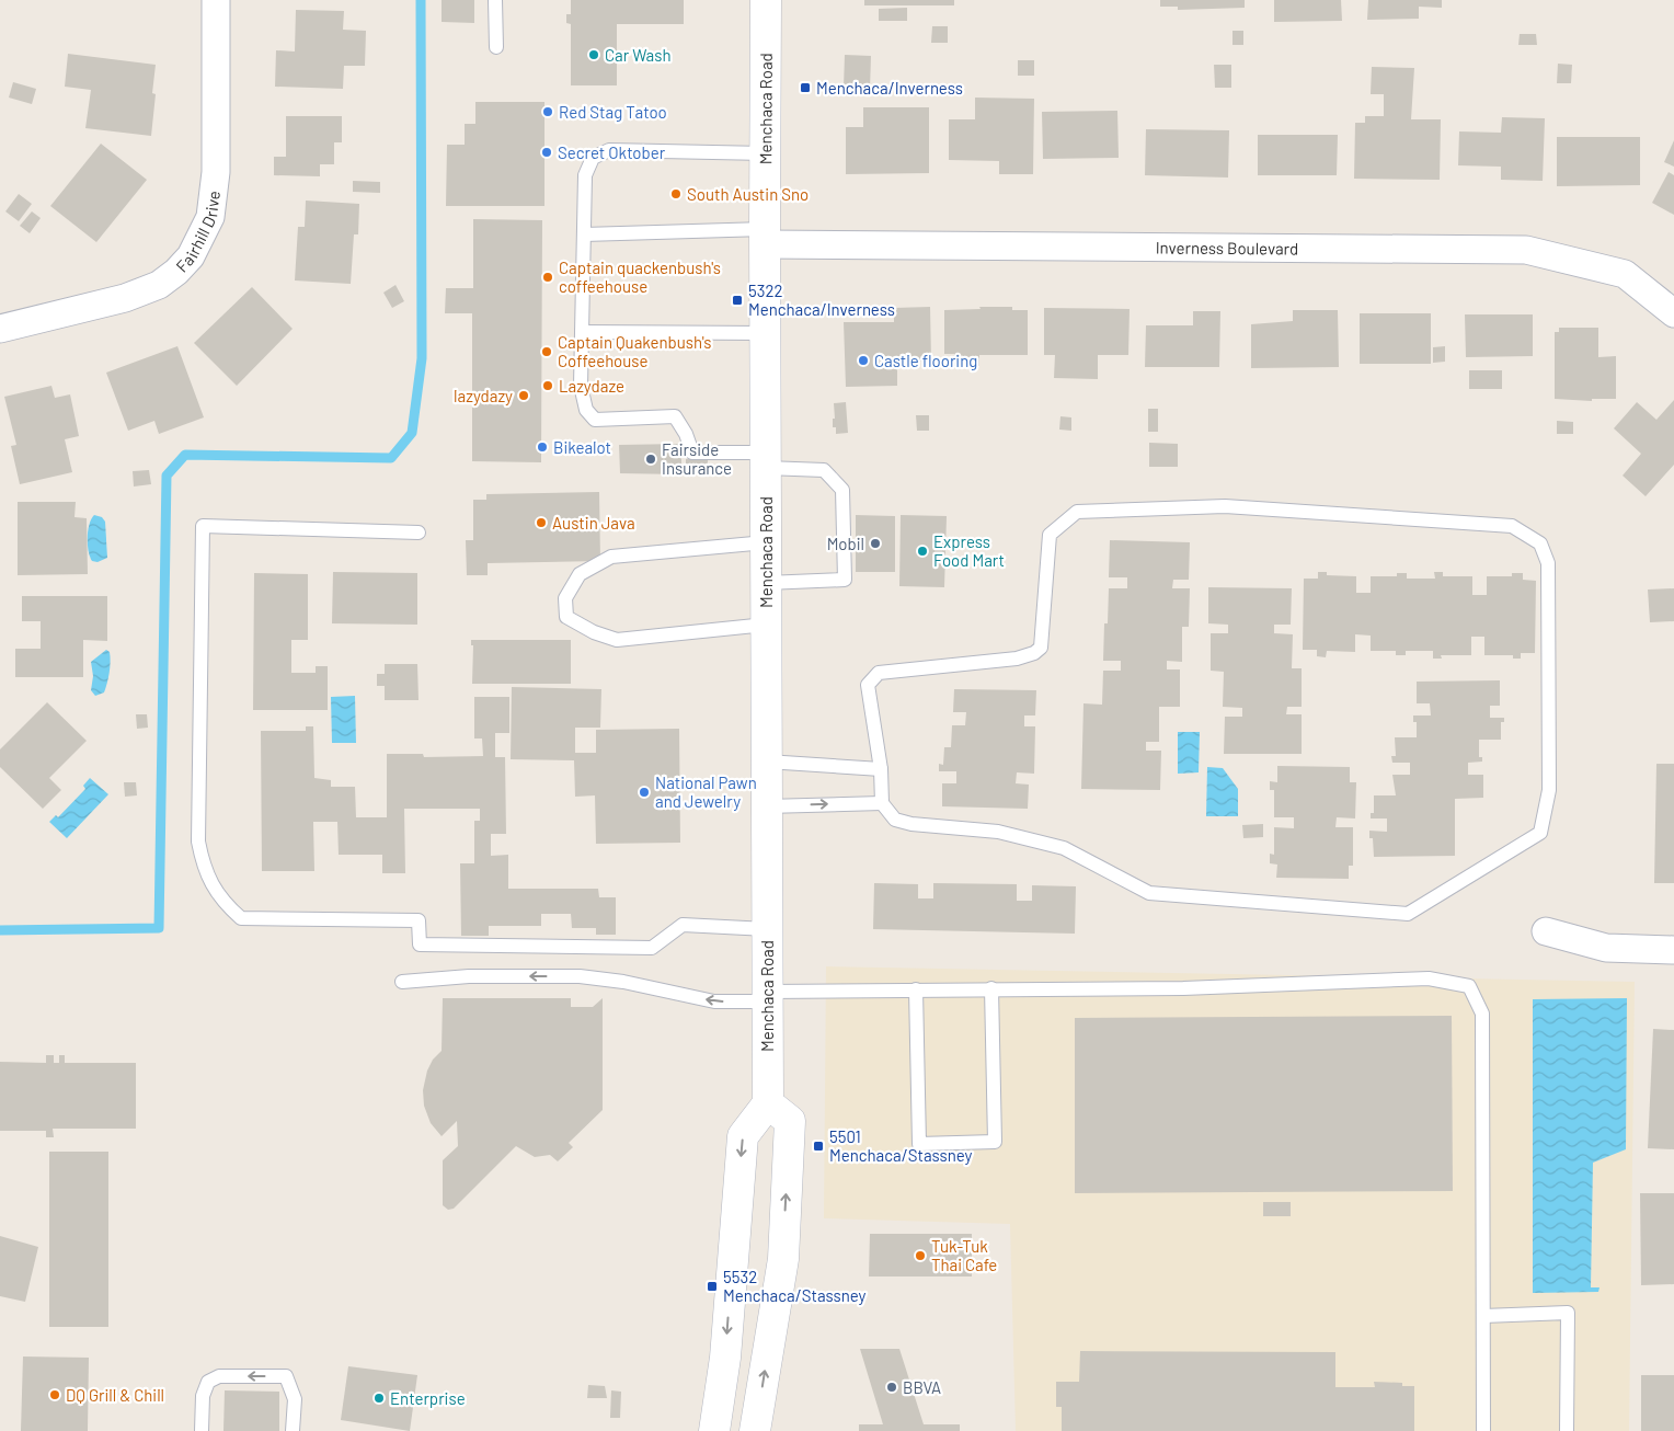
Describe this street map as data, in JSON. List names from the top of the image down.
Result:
{
  "streets": {
    "main road": ["Menchaca Road"],
    "street": ["Fairhill Drive", "Inverness Boulevard"]
  },
  "crossings": [
    ["Menchaca Road", "Inverness Boulevard"]
  ],
  "places": {
    "other": [
      "Car Wash",
      "Red Stag Tatoo",
      "Secret Oktober",
      "South Austin Sno",
      "Captain quackenbush's coffeehouse",
      "Captain Quakenbush's Coffeehouse",
      "Castle flooring",
      "Lazydaze",
      "lazydazy",
      "Bikealot",
      "Fairside Insurance",
      "Austin Java",
      "Mobil",
      "Express Food Mart",
      "National Pawn and Jewelry",
      "Tuk-Tuk Thai Cafe",
      "BBVA",
      "DQ Grill & Chill",
      "Enterprise"
    ],
    "transit": [
      "Menchaca/Inverness",
      "5322 Menchaca/Inverness",
      "5501 Menchaca/Stassney",
      "5532 Menchaca/Stassney"
    ]
  }
}
